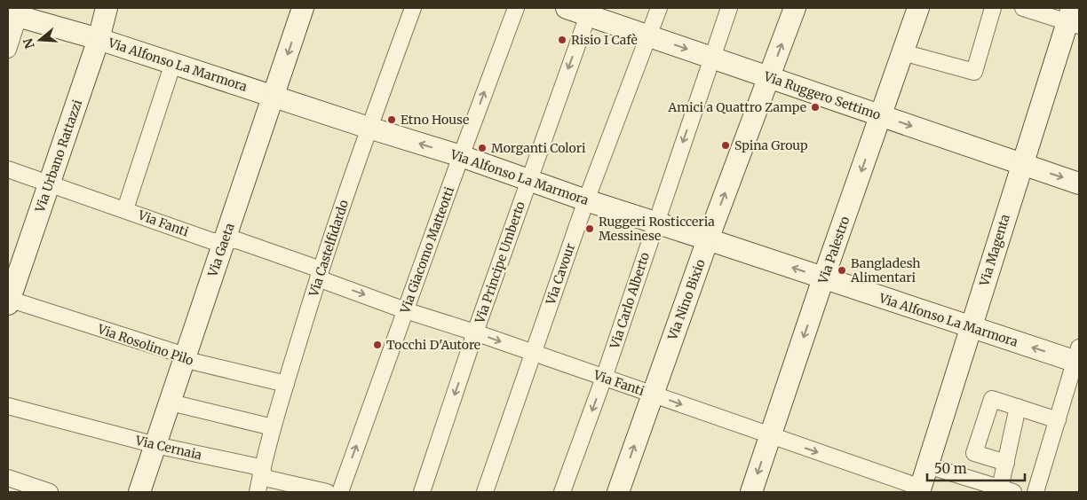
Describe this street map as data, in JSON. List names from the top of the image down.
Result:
{
  "streets": {
    "street": [
      "Via Alfonso La Marmora",
      "Via Ruggero Settimo",
      "Via Urbano Rattazzi",
      "Via Fanti",
      "Via Castelfidardo",
      "Via Gaeta",
      "Via Giacomo Matteotti",
      "Via Palestro",
      "Via Magenta",
      "Via Principe Umberto",
      "Via Cavour",
      "Via Nino Bixio",
      "Via Carlo Alberto",
      "Via Rosolino Pilo",
      "Via Cernaia"
    ]
  },
  "crossings": [
    ["Via Alfonso La Marmora", "Via Urbano Rattazzi"],
    ["Via Alfonso La Marmora", "Via Castelfidardo"],
    ["Via Alfonso La Marmora", "Via Gaeta"],
    ["Via Alfonso La Marmora", "Via Giacomo Matteotti"],
    ["Via Alfonso La Marmora", "Via Palestro"],
    ["Via Alfonso La Marmora", "Via Magenta"],
    ["Via Alfonso La Marmora", "Via Principe Umberto"],
    ["Via Alfonso La Marmora", "Via Cavour"],
    ["Via Alfonso La Marmora", "Via Nino Bixio"],
    ["Via Alfonso La Marmora", "Via Carlo Alberto"],
    ["Via Ruggero Settimo", "Via Palestro"],
    ["Via Ruggero Settimo", "Via Magenta"],
    ["Via Ruggero Settimo", "Via Principe Umberto"],
    ["Via Ruggero Settimo", "Via Cavour"],
    ["Via Ruggero Settimo", "Via Nino Bixio"],
    ["Via Ruggero Settimo", "Via Carlo Alberto"],
    ["Via Urbano Rattazzi", "Via Fanti"],
    ["Via Urbano Rattazzi", "Via Rosolino Pilo"],
    ["Via Fanti", "Via Castelfidardo"],
    ["Via Fanti", "Via Gaeta"],
    ["Via Fanti", "Via Giacomo Matteotti"],
    ["Via Fanti", "Via Palestro"],
    ["Via Fanti", "Via Magenta"],
    ["Via Fanti", "Via Principe Umberto"],
    ["Via Fanti", "Via Cavour"],
    ["Via Fanti", "Via Nino Bixio"],
    ["Via Fanti", "Via Carlo Alberto"],
    ["Via Castelfidardo", "Via Rosolino Pilo"],
    ["Via Castelfidardo", "Via Cernaia"],
    ["Via Gaeta", "Via Rosolino Pilo"],
    ["Via Gaeta", "Via Cernaia"]
  ],
  "one_way": [
    "Via Ruggero Settimo",
    "Via Fanti",
    "Via Giacomo Matteotti",
    "Via Palestro",
    "Via Principe Umberto",
    "Via Nino Bixio",
    "Via Carlo Alberto"
  ],
  "places": [
    "Risio I Cafè",
    "Amici a Quattro Zampe",
    "Etno House",
    "Spina Group",
    "Morganti Colori",
    "Ruggeri Rosticceria Messinese",
    "Bangladesh Alimentari",
    "Tocchi D'Autore"
  ],
  "scale_bar": "50 m",
  "north": "left"
}
